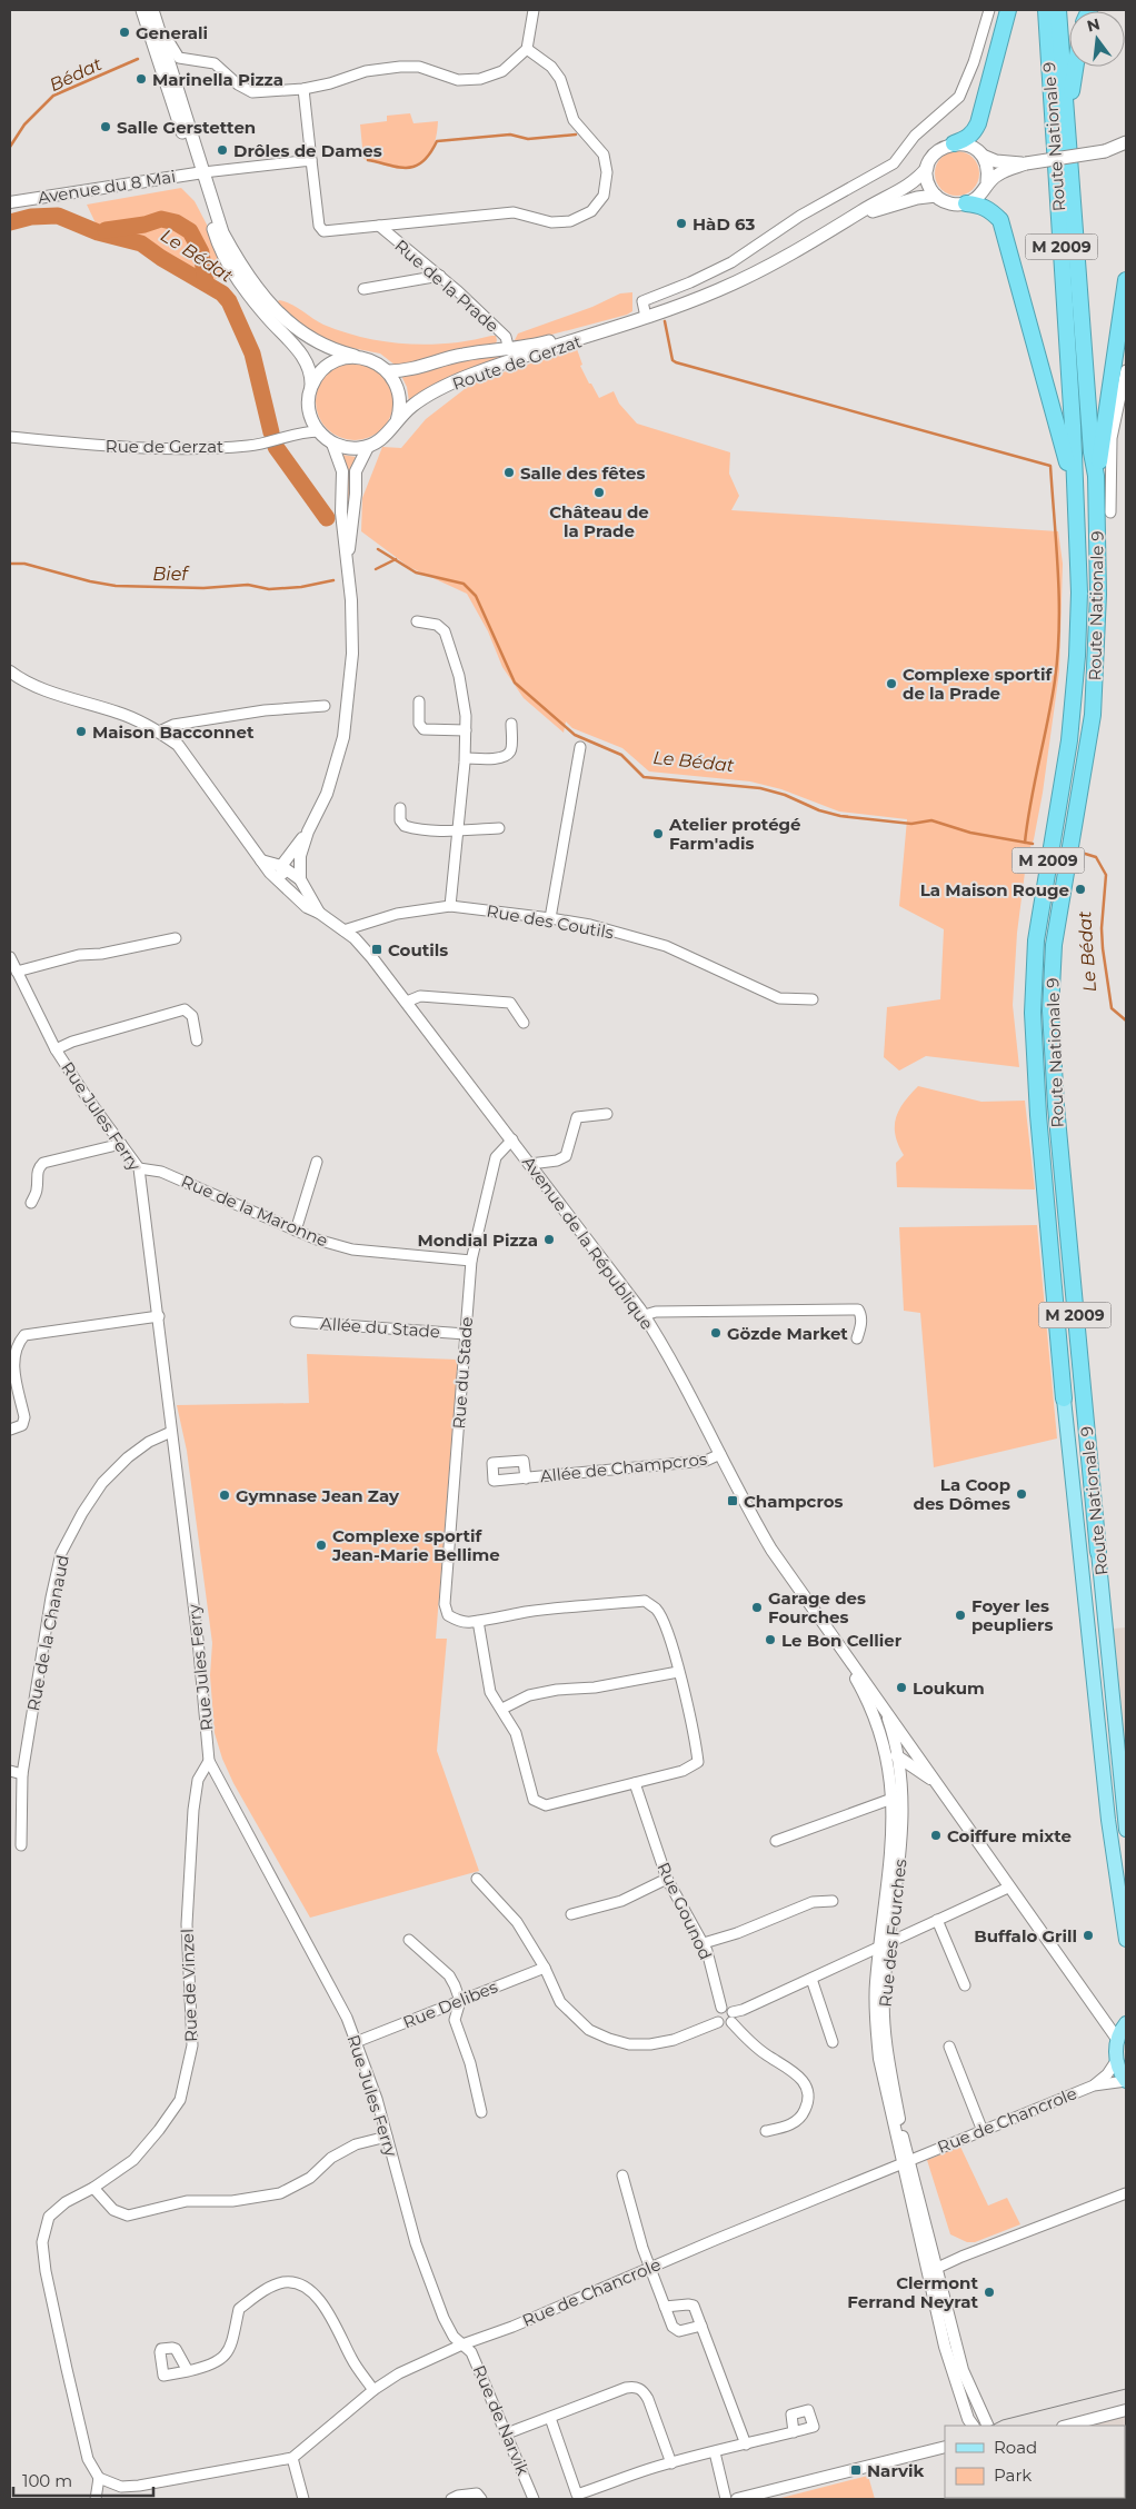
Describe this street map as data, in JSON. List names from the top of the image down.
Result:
{
  "streets": {
    "highway": ["Route Nationale 9", "M 2009"],
    "main road": ["Route de Gerzat"],
    "street": [
      "Avenue du 8 Mai",
      "Rue de la Prade",
      "Rue de Gerzat",
      "Rue des Coutils",
      "Rue Jules Ferry",
      "Rue de la Maronne",
      "Avenue de la République",
      "Allée du Stade",
      "Rue du Stade",
      "Allée de Champcros",
      "Rue de la Chanaud",
      "Rue Gounod",
      "Rue des Fourches",
      "Rue de Vinzel",
      "Rue Delibes",
      "Rue de Chancrole",
      "Rue de Narvik"
    ]
  },
  "crossings": [
    ["Route Nationale 9", "M 2009"],
    ["Rue de la Prade", "Route de Gerzat"],
    ["Route de Gerzat", "Rue de Gerzat"],
    ["Rue des Coutils", "Avenue de la République"],
    ["Rue Jules Ferry", "Rue de la Maronne"],
    ["Rue Jules Ferry", "Rue de la Chanaud"],
    ["Rue Jules Ferry", "Rue de Vinzel"],
    ["Rue Jules Ferry", "Rue Delibes"],
    ["Rue Jules Ferry", "Rue de Chancrole"],
    ["Rue Jules Ferry", "Rue de Narvik"],
    ["Rue de la Maronne", "Rue du Stade"],
    ["Avenue de la République", "Rue du Stade"],
    ["Avenue de la République", "Allée de Champcros"],
    ["Avenue de la République", "Rue des Fourches"],
    ["Allée du Stade", "Rue du Stade"],
    ["Rue des Fourches", "Rue de Chancrole"],
    ["Rue de Vinzel", "Rue de Chancrole"],
    ["Rue de Chancrole", "Rue de Narvik"]
  ],
  "water": ["Bédat", "Le Bédat", "Bief"],
  "places": {
    "other": [
      "Generali",
      "Marinella Pizza",
      "Salle Gerstetten",
      "Drôles de Dames",
      "HàD 63",
      "Salle des fêtes",
      "Château de la Prade",
      "Complexe sportif de la Prade",
      "Maison Bacconnet",
      "Atelier protégé Farm'adis",
      "La Maison Rouge",
      "Mondial Pizza",
      "Gözde Market",
      "La Coop des Dômes",
      "Gymnase Jean Zay",
      "Complexe sportif Jean-Marie Bellime",
      "Garage des Fourches",
      "Foyer les peupliers",
      "Le Bon Cellier",
      "Loukum",
      "Coiffure mixte",
      "Buffalo Grill",
      "Clermont Ferrand Neyrat"
    ],
    "transit": ["Coutils", "Champcros", "Narvik"]
  },
  "legend": ["Road", "Park"],
  "scale_bar": "100 m",
  "north": "top"
}
